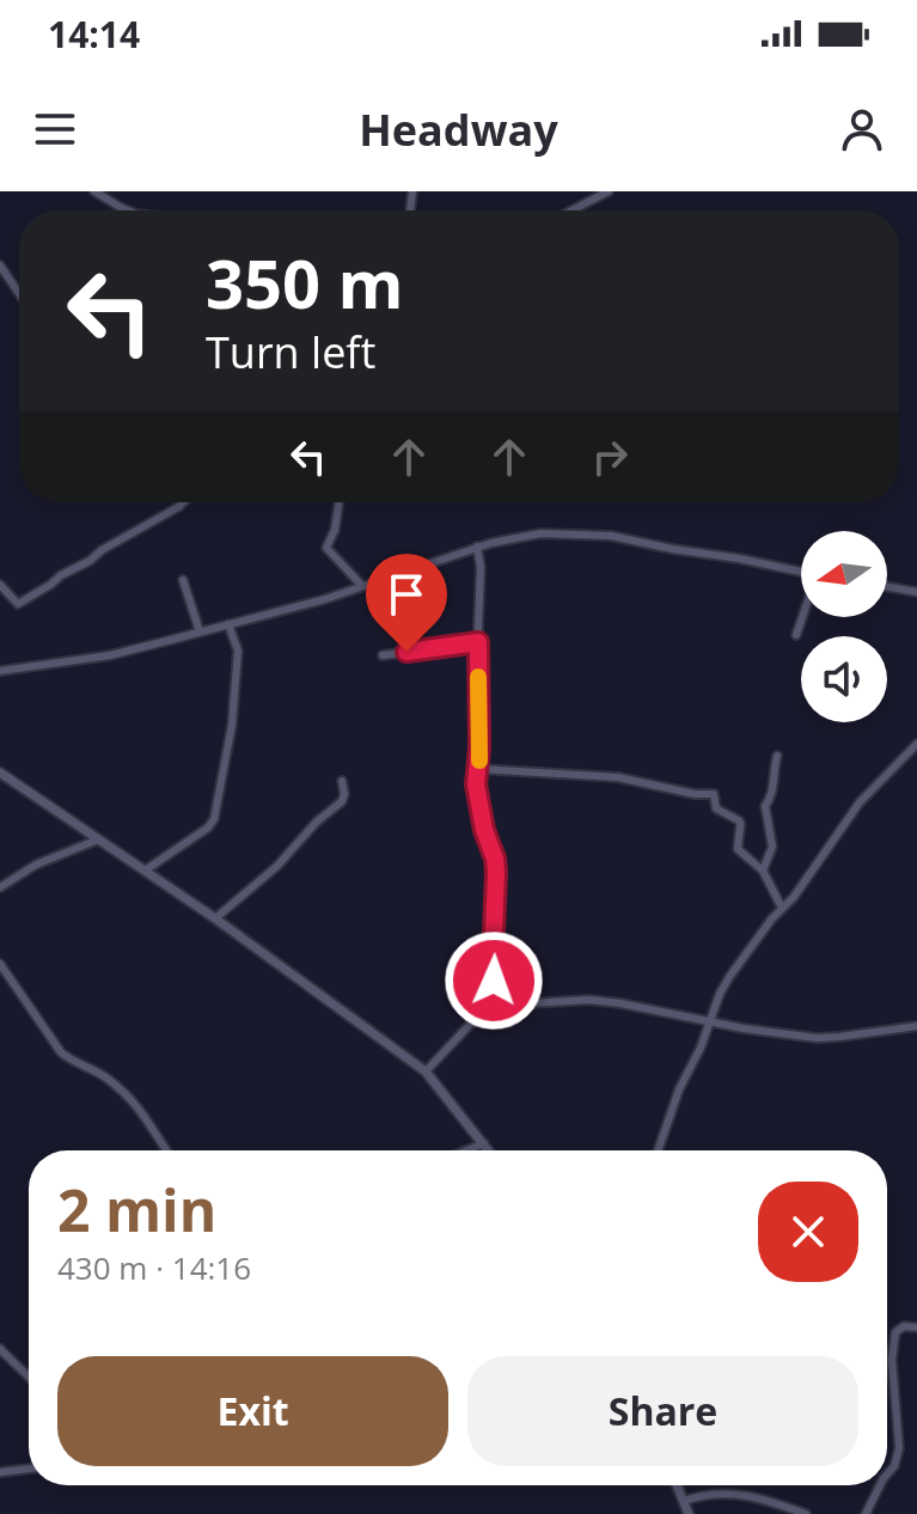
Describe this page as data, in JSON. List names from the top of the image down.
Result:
{
  "north": "left",
  "page": {
    "status": "14:14",
    "header": "Headway",
    "turn": ["350 m", "Turn left"],
    "heading": ["2 min", "430 m · 14:16"],
    "buttons": ["Exit", "Share"]
  }
}
